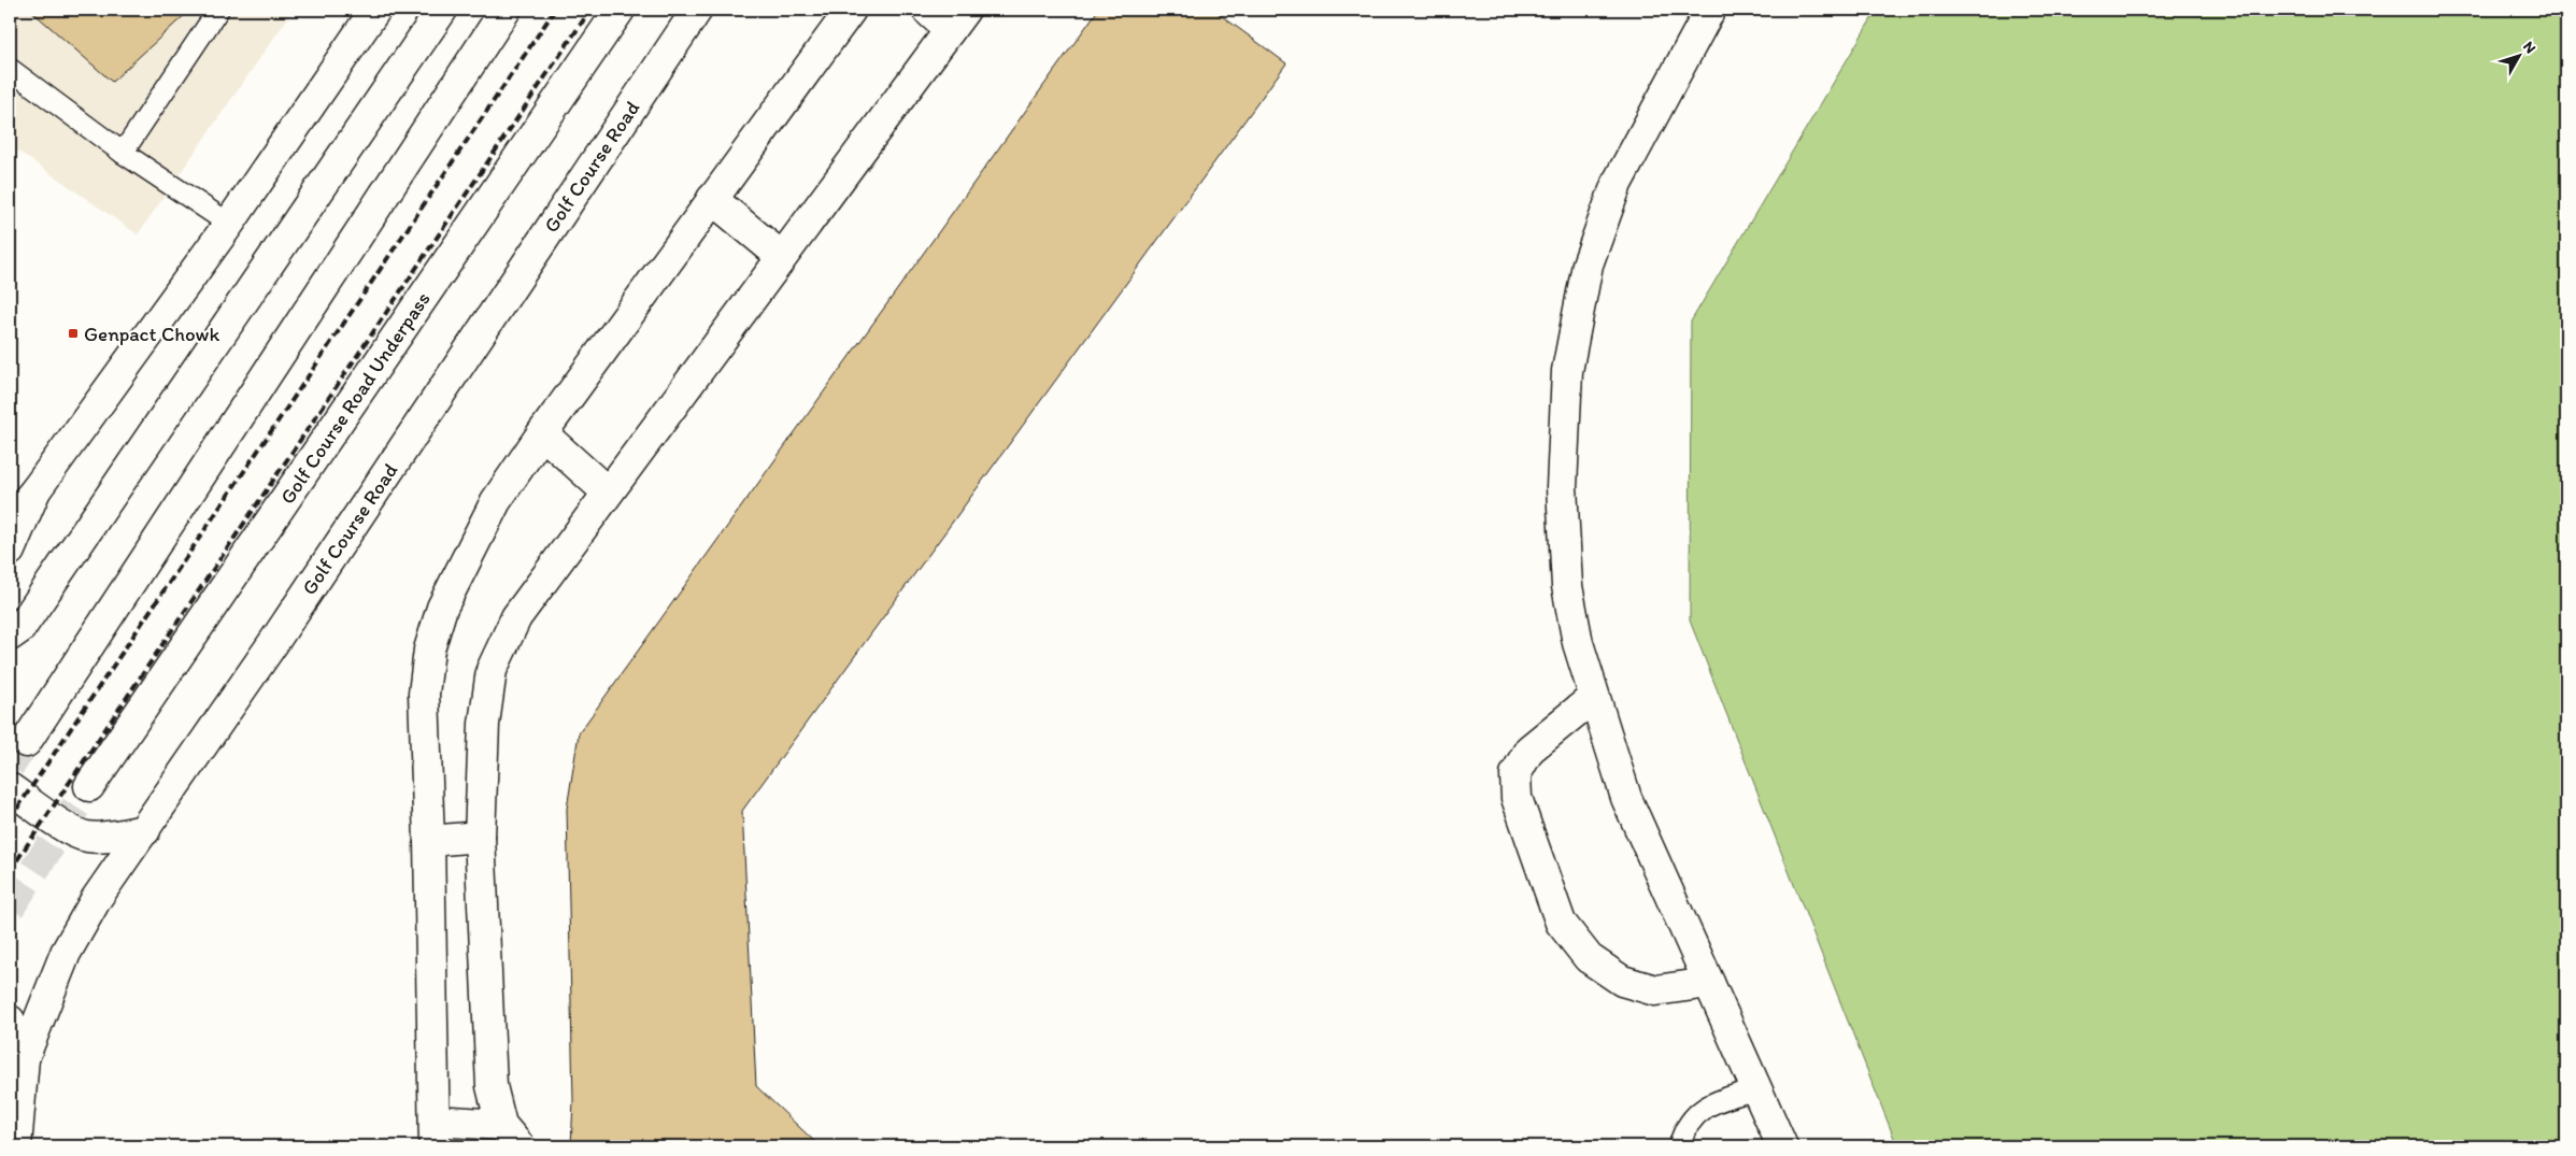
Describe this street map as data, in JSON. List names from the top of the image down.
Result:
{
  "streets": {
    "street": ["Golf Course Road", "Golf Course Road Underpass"]
  },
  "places": {
    "transit": ["Genpact Chowk"]
  },
  "north": "top right"
}
